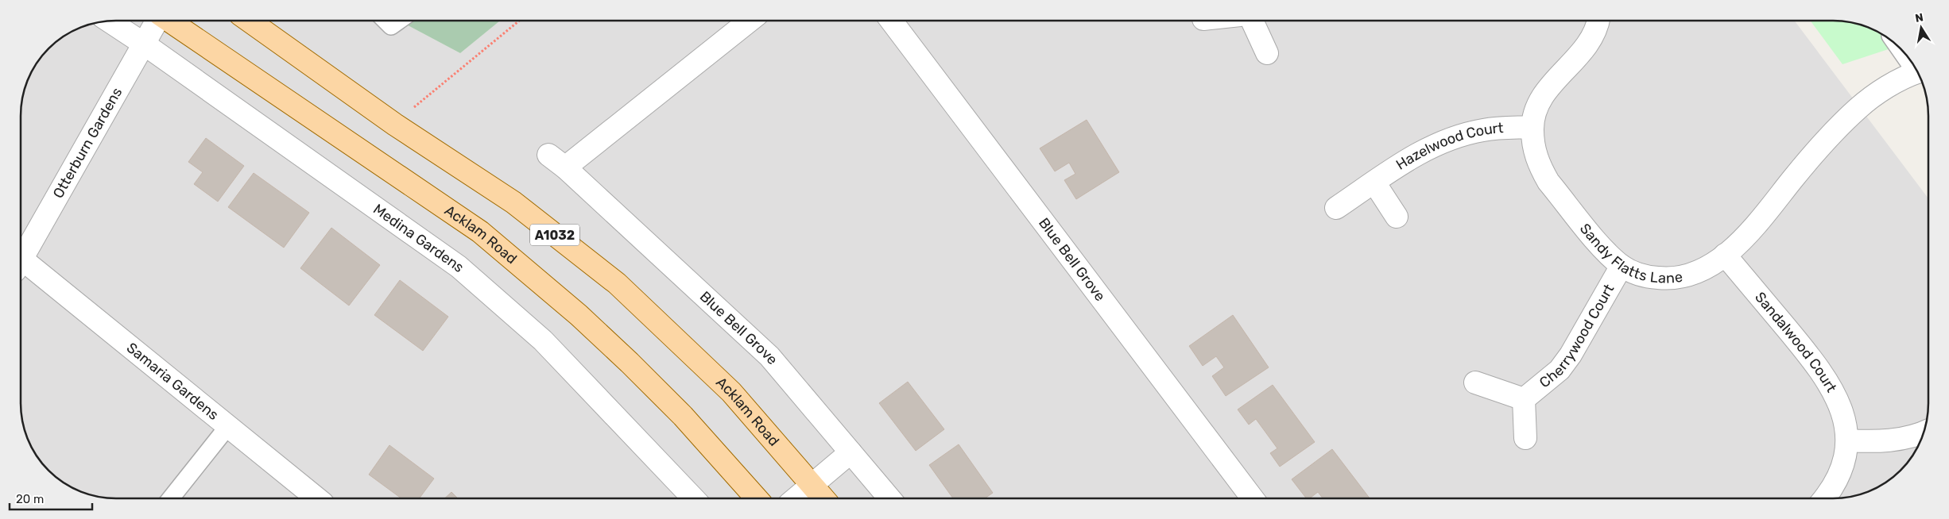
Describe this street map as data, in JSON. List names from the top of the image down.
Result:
{
  "streets": {
    "main road": ["Acklam Road", "A1032"],
    "street": [
      "Otterburn Gardens",
      "Hazelwood Court",
      "Medina Gardens",
      "Sandy Flatts Lane",
      "Blue Bell Grove",
      "Cherrywood Court",
      "Sandalwood Court",
      "Samaria Gardens"
    ]
  },
  "crossings": [
    ["Otterburn Gardens", "Medina Gardens"],
    ["Hazelwood Court", "Sandy Flatts Lane"],
    ["Sandy Flatts Lane", "Cherrywood Court"],
    ["Sandy Flatts Lane", "Sandalwood Court"]
  ],
  "scale_bar": "20 m",
  "north": "top"
}
